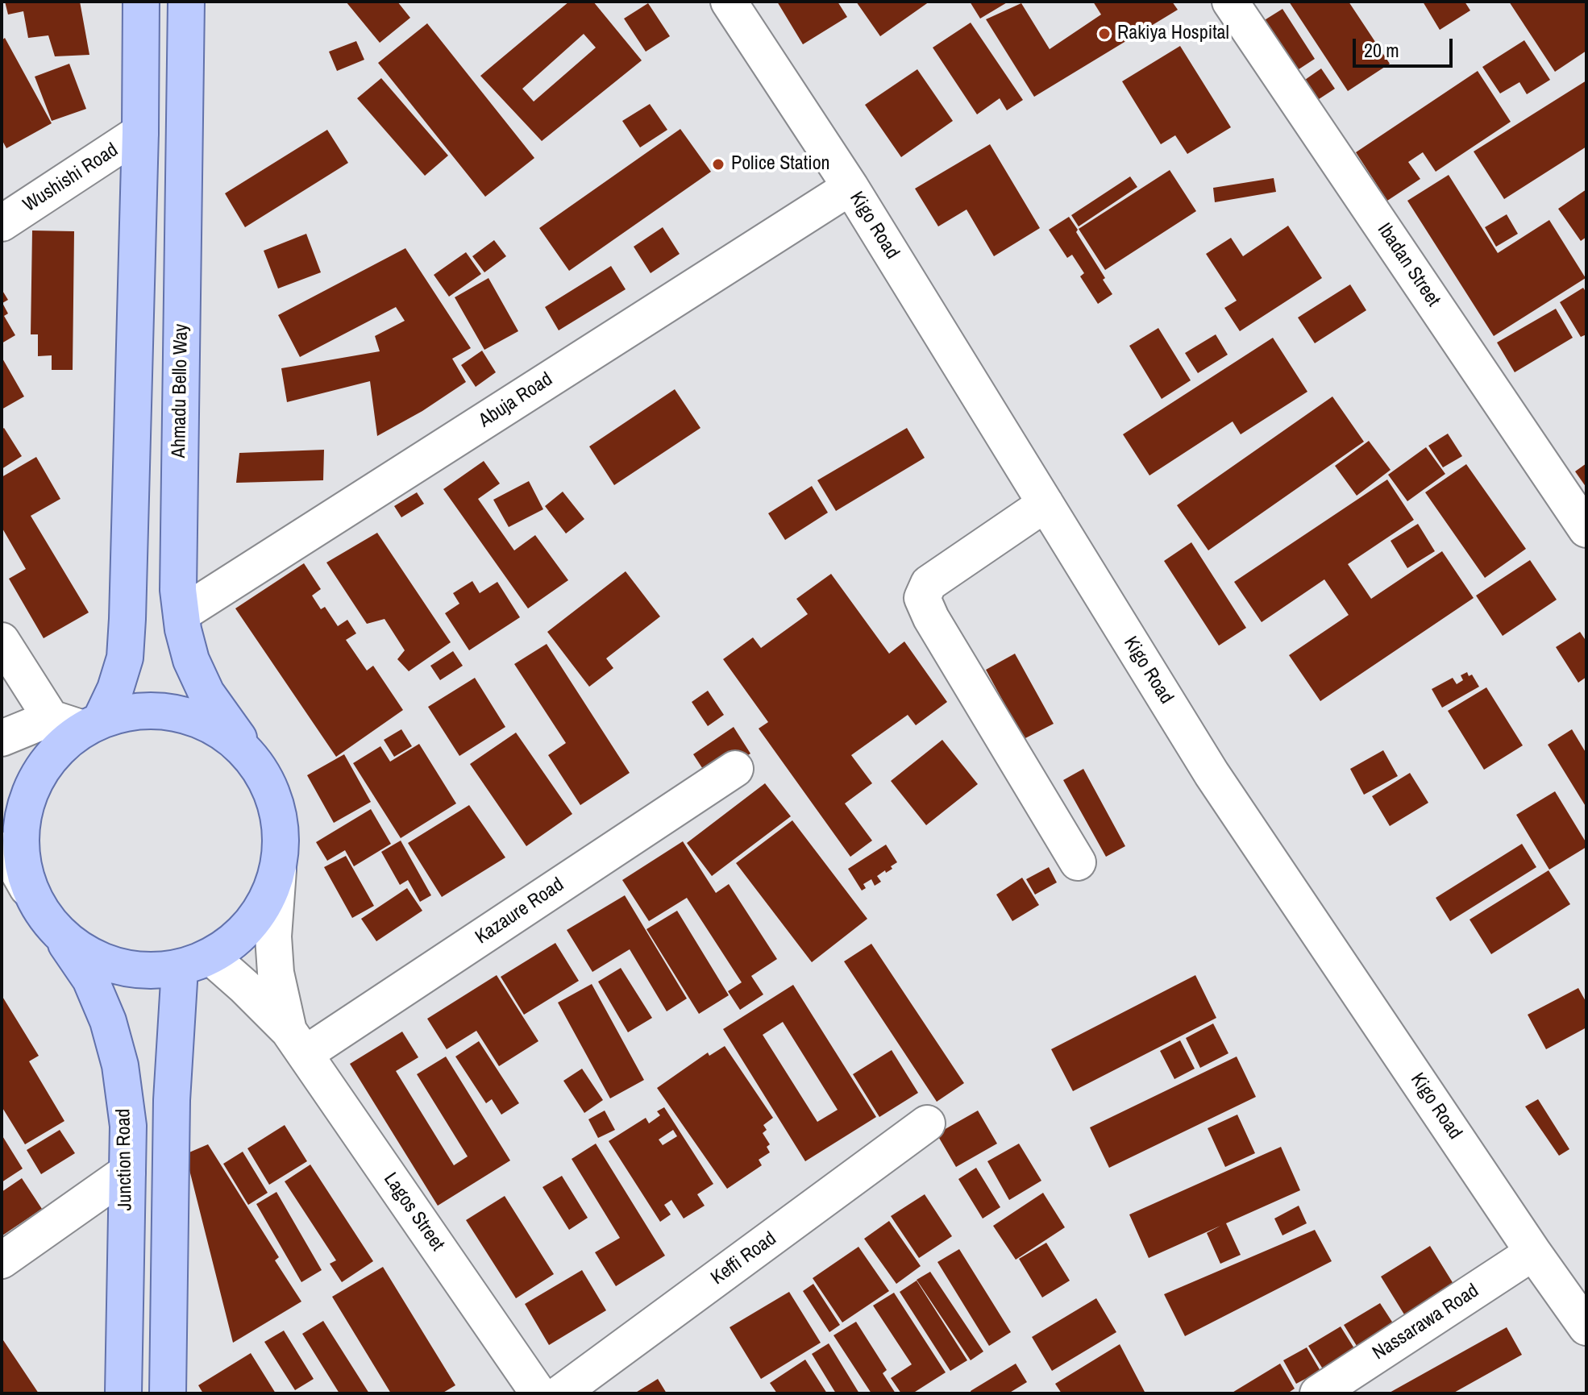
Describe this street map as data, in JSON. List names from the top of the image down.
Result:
{
  "streets": {
    "main road": ["Ahmadu Bello Way", "Junction Road"],
    "street": [
      "Wushishi Road",
      "Kigo Road",
      "Ibadan Street",
      "Abuja Road",
      "Kazaure Road",
      "Lagos Street",
      "Keffi Road",
      "Nassarawa Road"
    ]
  },
  "crossings": [
    ["Kigo Road", "Abuja Road"],
    ["Kigo Road", "Nassarawa Road"],
    ["Ahmadu Bello Way", "Abuja Road"],
    ["Kazaure Road", "Lagos Street"]
  ],
  "places": ["Rakiya Hospital", "Police Station"],
  "scale_bar": "20 m"
}
